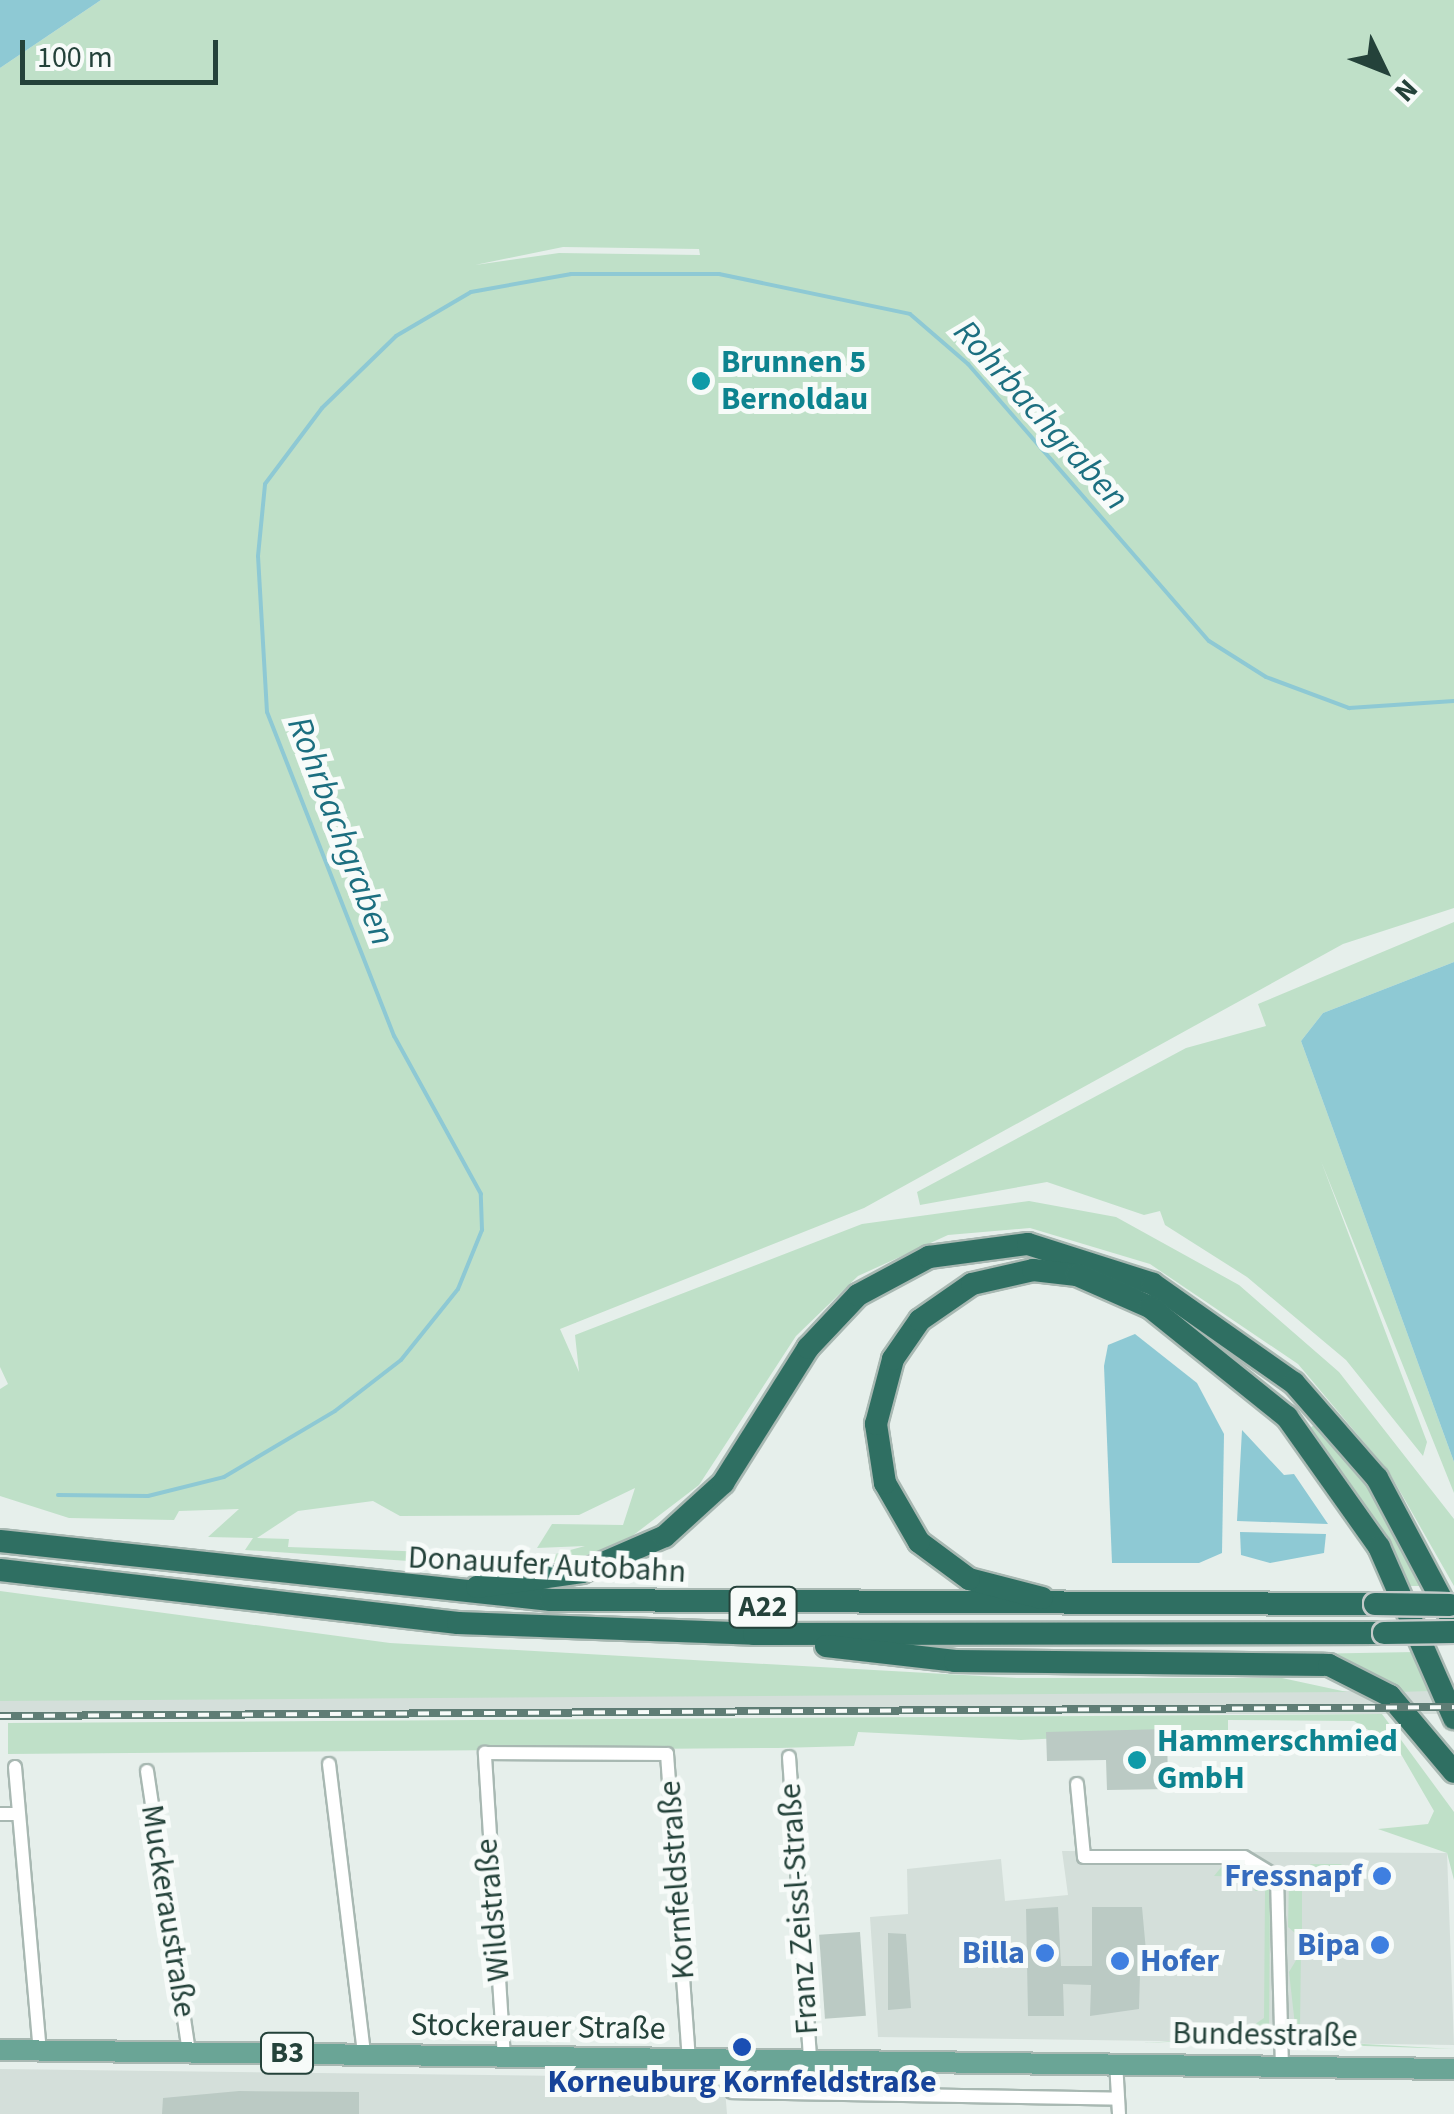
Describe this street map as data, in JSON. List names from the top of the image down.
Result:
{
  "streets": {
    "highway": ["Donauufer Autobahn", "A22"],
    "main road": ["Stockerauer Straße", "Bundesstraße", "B3"],
    "street": [
      "Kornfeldstraße",
      "Franz Zeissl-Straße",
      "Wildstraße",
      "Muckeraustraße"
    ]
  },
  "crossings": [
    ["Kornfeldstraße", "Wildstraße"],
    ["Kornfeldstraße", "Stockerauer Straße"],
    ["Franz Zeissl-Straße", "Stockerauer Straße"],
    ["Wildstraße", "Stockerauer Straße"],
    ["Muckeraustraße", "Stockerauer Straße"],
    ["Stockerauer Straße", "Bundesstraße"]
  ],
  "water": ["Rohrbachgraben"],
  "places": [
    "Brunnen 5 Bernoldau",
    "Hammerschmied GmbH",
    "Fressnapf",
    "Bipa",
    "Billa",
    "Hofer",
    "Korneuburg Kornfeldstraße"
  ],
  "scale_bar": "100 m",
  "north": "bottom right"
}
